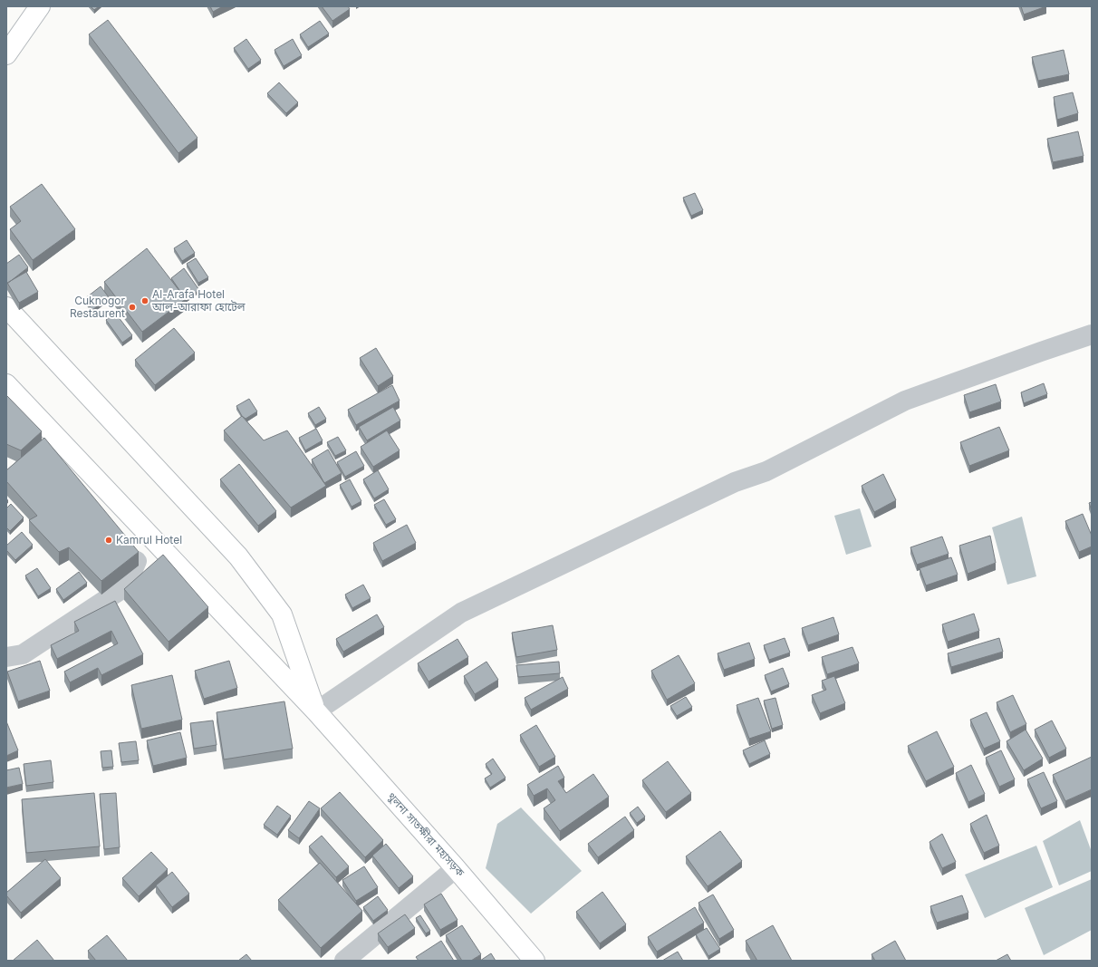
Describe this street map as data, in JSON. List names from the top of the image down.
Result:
{
  "streets": {
    "highway": ["থুলনা সাতক্ষীরা মহাসড়ক"]
  },
  "places": ["Al-Arafa Hotel আল-আরাফা হোটেল", "Cuknogor Restaurent", "Kamrul Hotel"]
}
